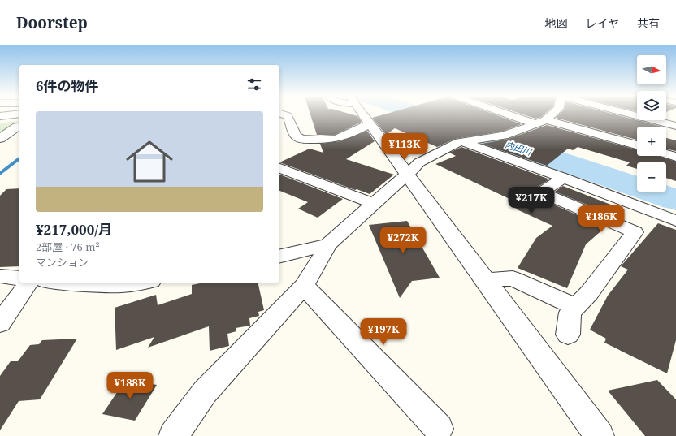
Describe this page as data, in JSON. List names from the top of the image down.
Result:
{
  "water": ["内田川"],
  "north": "right",
  "page": {
    "header": "Doorstep",
    "nav": ["地図", "レイヤ", "共有"],
    "map_buttons": ["+", "−"],
    "heading": "6件の物件",
    "list": [
      {
        "name": "¥217,000/月",
        "note": "2部屋 · 76 m² · マンション"
      }
    ],
    "price": [
      "¥113K",
      "¥217K",
      "¥186K",
      "¥272K",
      "¥197K",
      "¥188K"
    ]
  }
}
